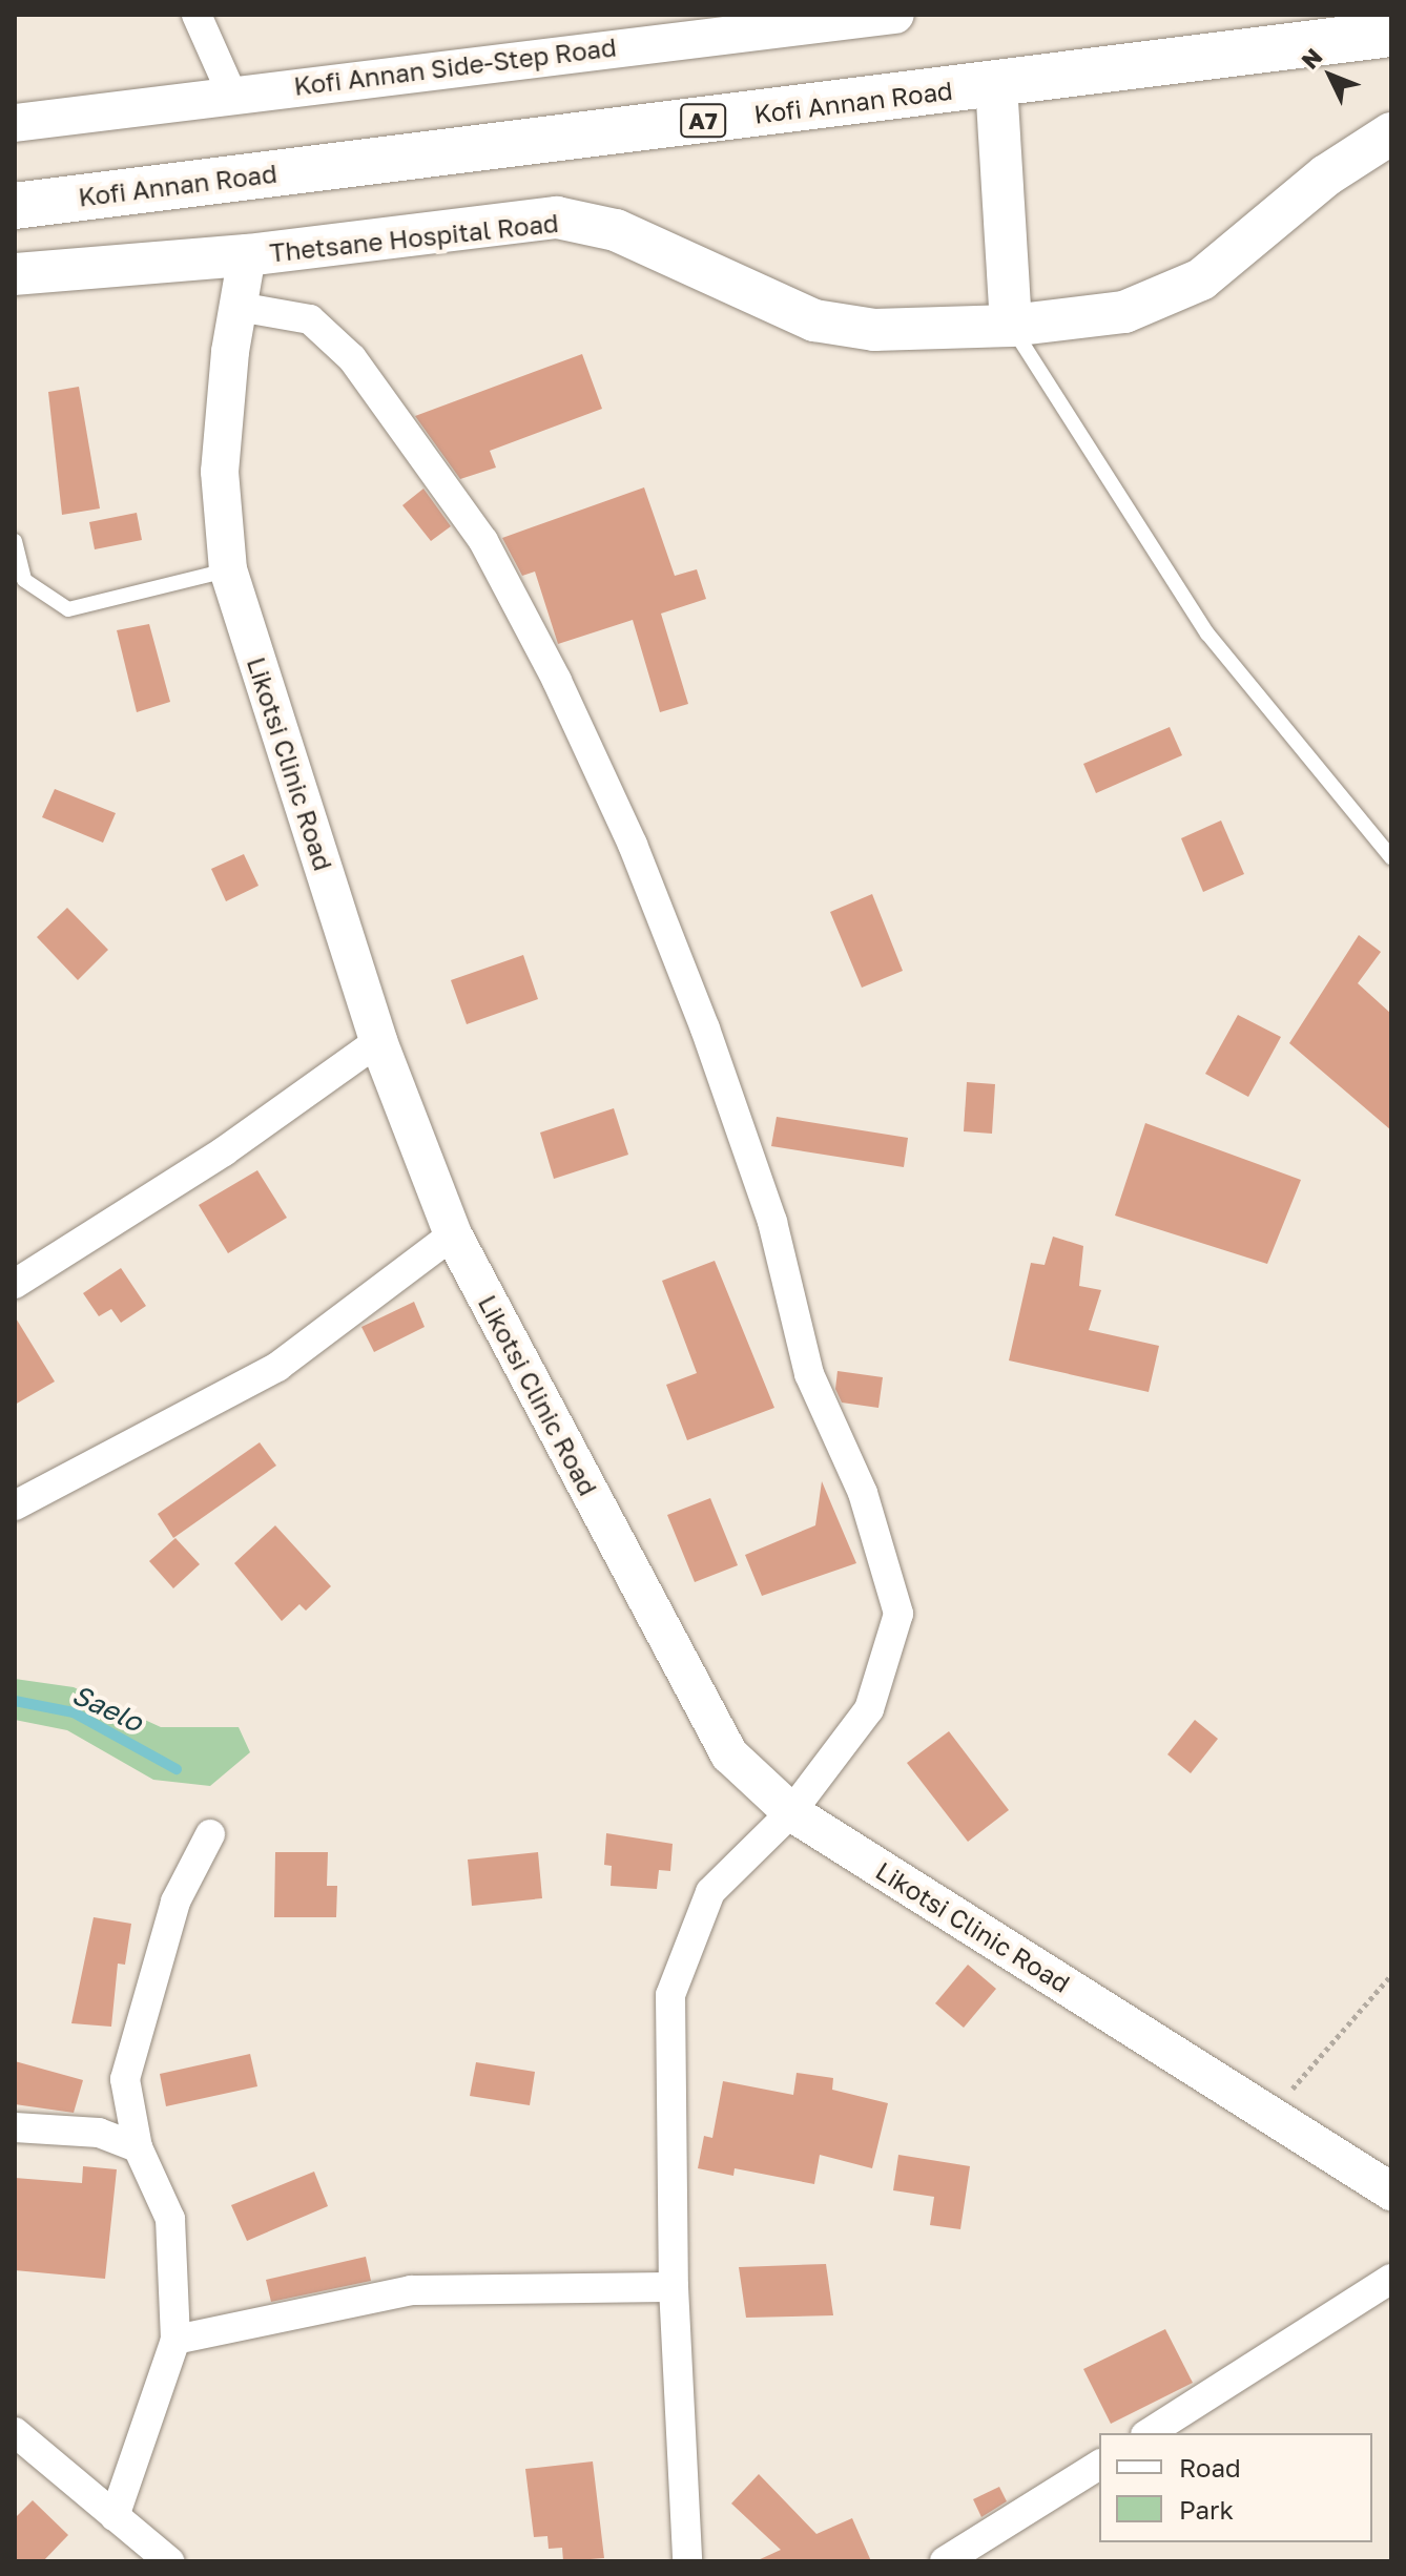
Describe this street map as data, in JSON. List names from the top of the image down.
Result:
{
  "streets": {
    "main road": ["Kofi Annan Road", "A7", "Thetsane Hospital Road"],
    "street": ["Kofi Annan Side-Step Road", "Likotsi Clinic Road"]
  },
  "crossings": [
    ["Thetsane Hospital Road", "Likotsi Clinic Road"]
  ],
  "water": ["Saelo"],
  "legend": ["Road", "Park"],
  "north": "top left"
}
